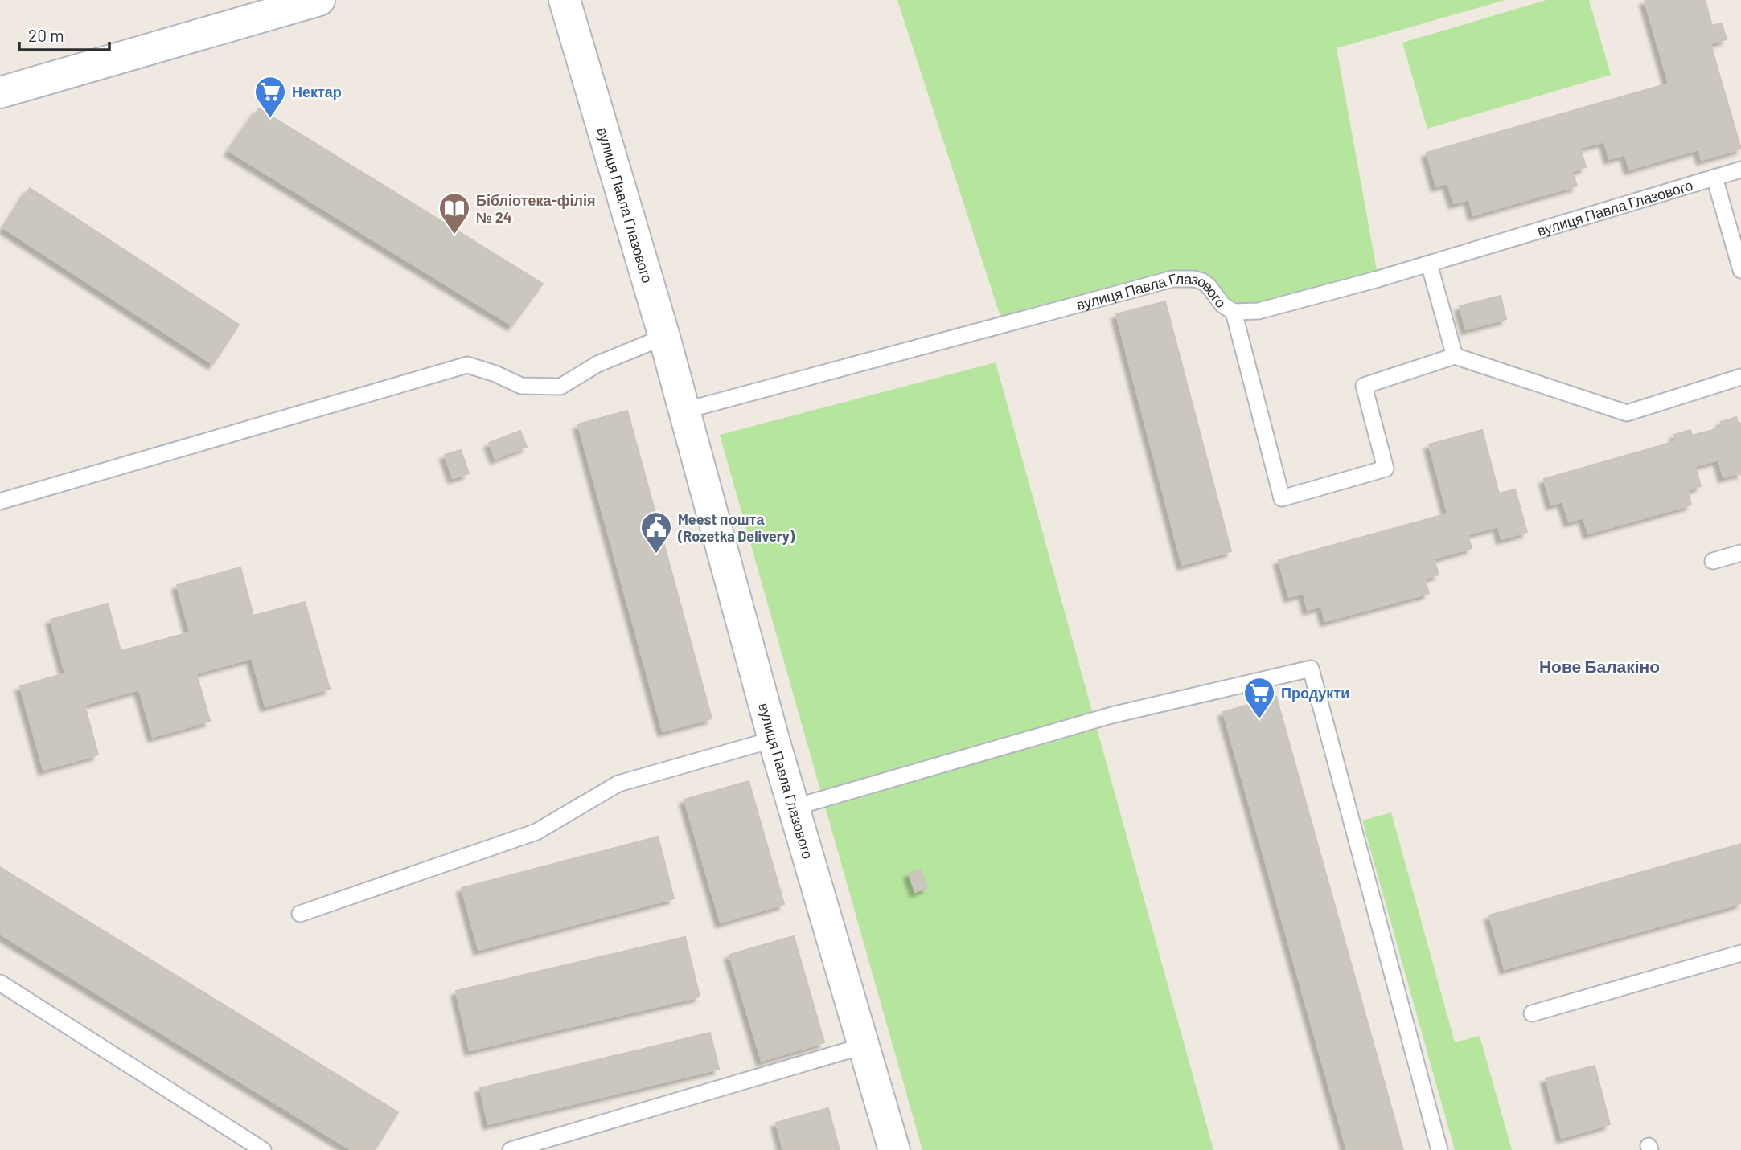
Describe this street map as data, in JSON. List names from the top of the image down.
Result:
{
  "streets": {
    "street": ["вулиця Павла Глазового"]
  },
  "districts": ["Нове Балакіно"],
  "places": {
    "supermarket": ["Нектар", "Продукти"],
    "library": ["Бібліотека-філія № 24"],
    "public building": ["Meest пошта (Rozetka Delivery)"]
  },
  "scale_bar": "20 m"
}
